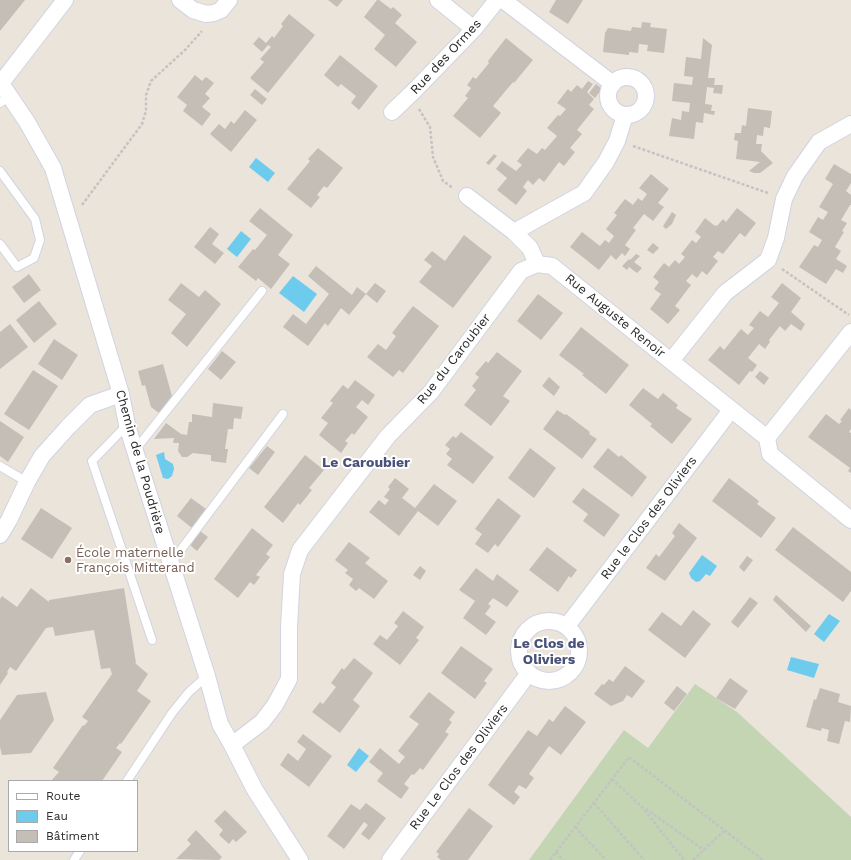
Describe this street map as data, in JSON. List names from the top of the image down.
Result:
{
  "streets": {
    "street": [
      "Rue des Ormes",
      "Rue Auguste Renoir",
      "Rue du Caroubier",
      "Chemin de la Poudrière",
      "Rue le Clos des Oliviers",
      "Rue Le Clos des Oliviers"
    ]
  },
  "crossings": [
    ["Rue Auguste Renoir", "Rue du Caroubier"],
    ["Rue Auguste Renoir", "Rue le Clos des Oliviers"],
    ["Rue du Caroubier", "Chemin de la Poudrière"],
    ["Rue le Clos des Oliviers", "Rue Le Clos des Oliviers"]
  ],
  "districts": ["Le Caroubier", "Le Clos de Oliviers"],
  "places": ["École maternelle François Mitterand"],
  "legend": ["Route", "Eau", "Bâtiment"]
}
